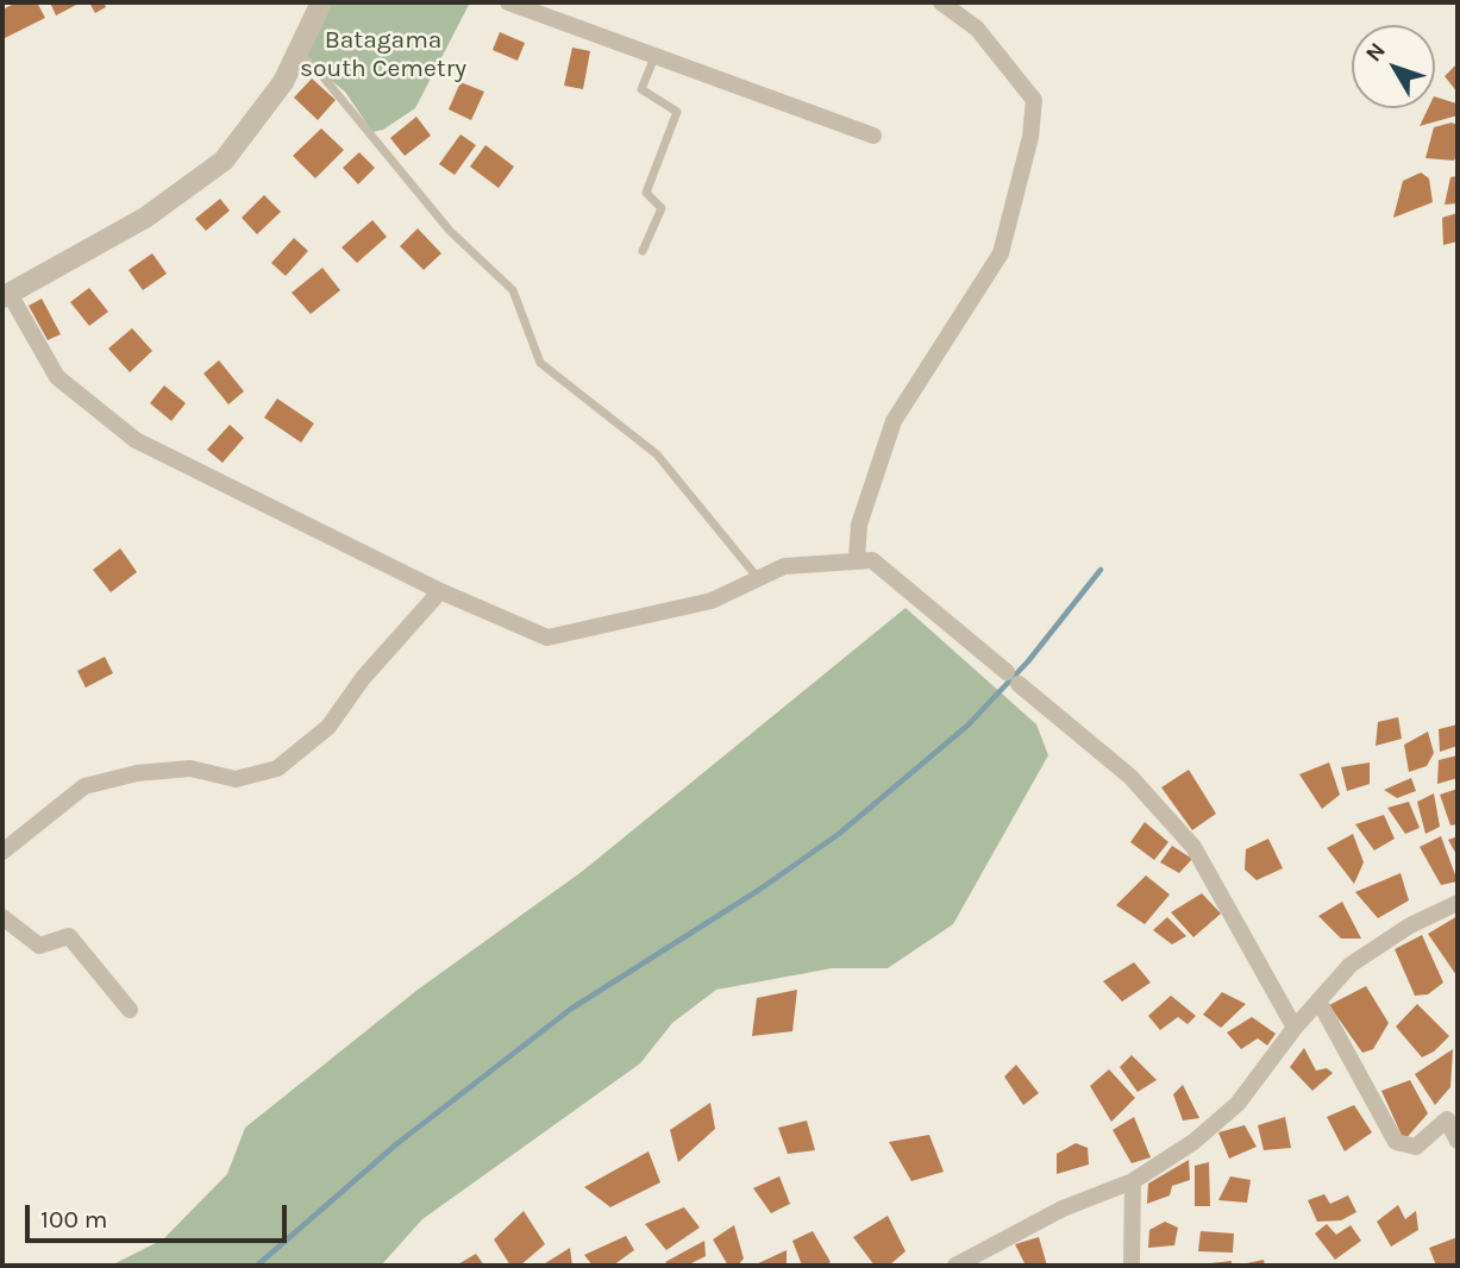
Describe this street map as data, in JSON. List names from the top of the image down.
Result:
{
  "parks": ["Batagama south Cemetry"],
  "scale_bar": "100 m",
  "north": "top left"
}
